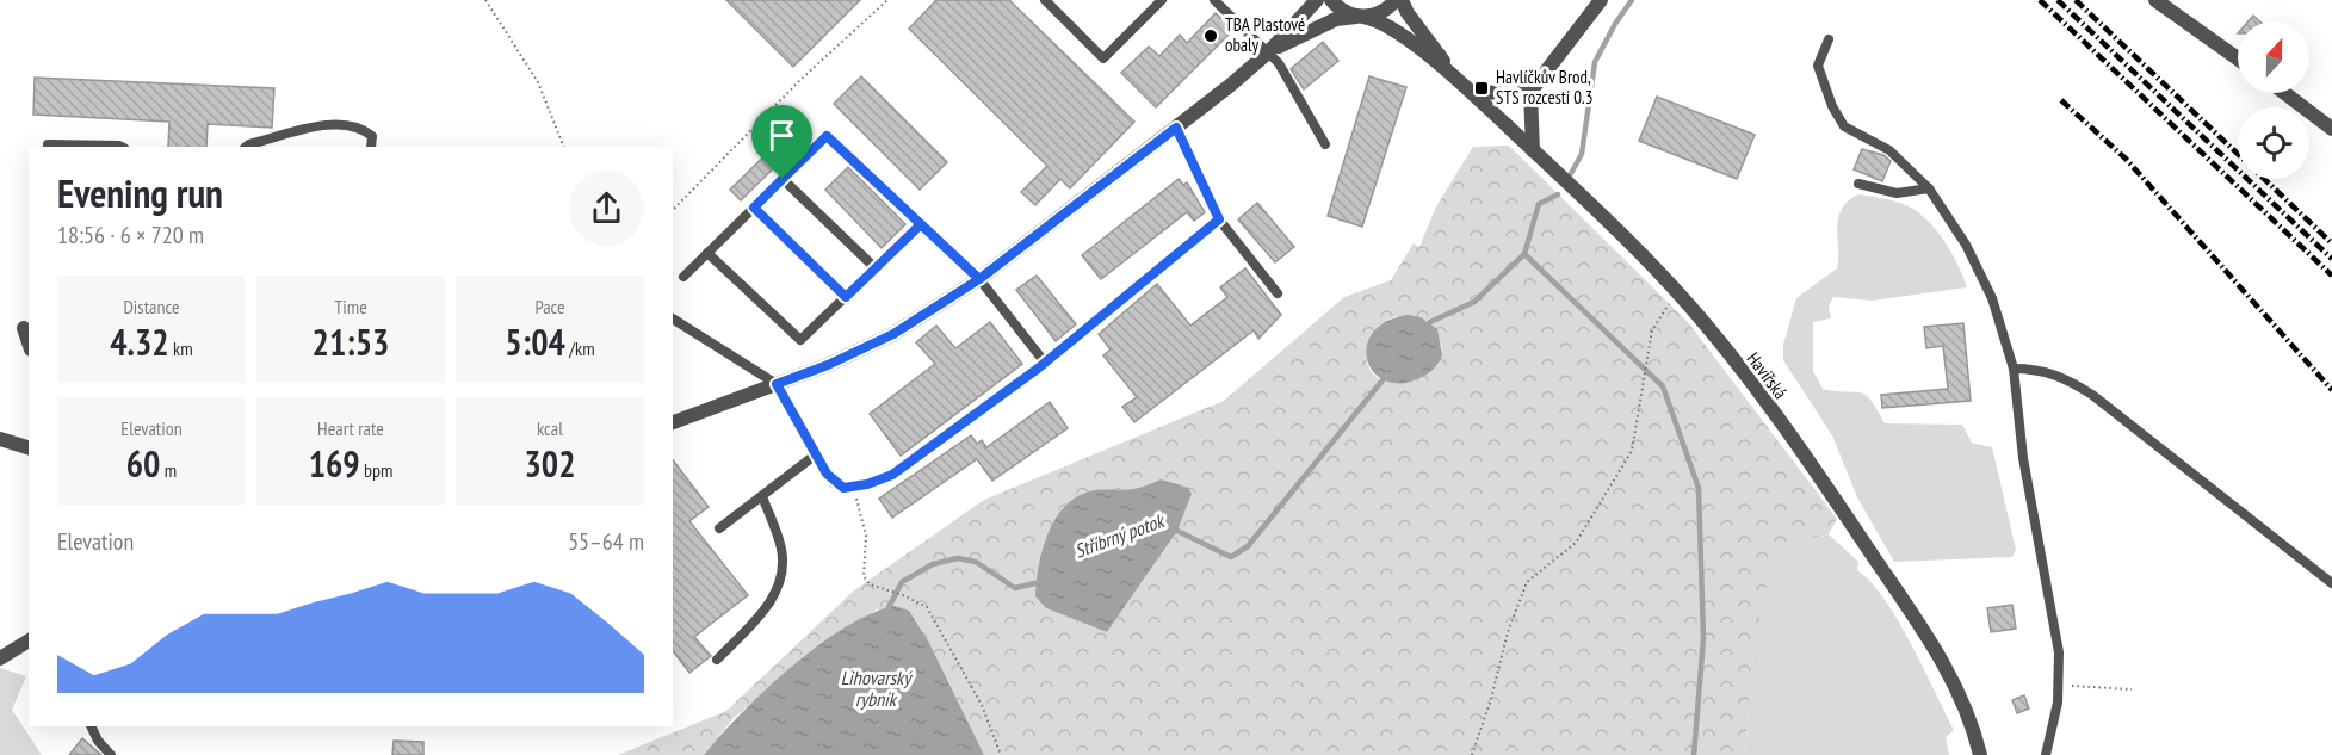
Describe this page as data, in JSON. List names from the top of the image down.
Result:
{
  "streets": {
    "street": ["Havířská"]
  },
  "water": ["Stříbrný potok", "Lihovarský rybník"],
  "places": {
    "other": ["TBA Plastové obaly"],
    "transit": ["Havlíčkův Brod, STS rozcestí 0.3"]
  },
  "north": "top",
  "page": {
    "heading": ["Evening run", "18:56 · 6 × 720 m"],
    "stats": [
      ["Distance", "4.32 km"],
      ["Time", "21:53"],
      ["Pace", "5:04 /km"],
      ["Elevation", "60 m"],
      ["Heart rate", "169 bpm"],
      ["kcal", "302"]
    ],
    "chart": ["Elevation", "55–64 m"]
  }
}
